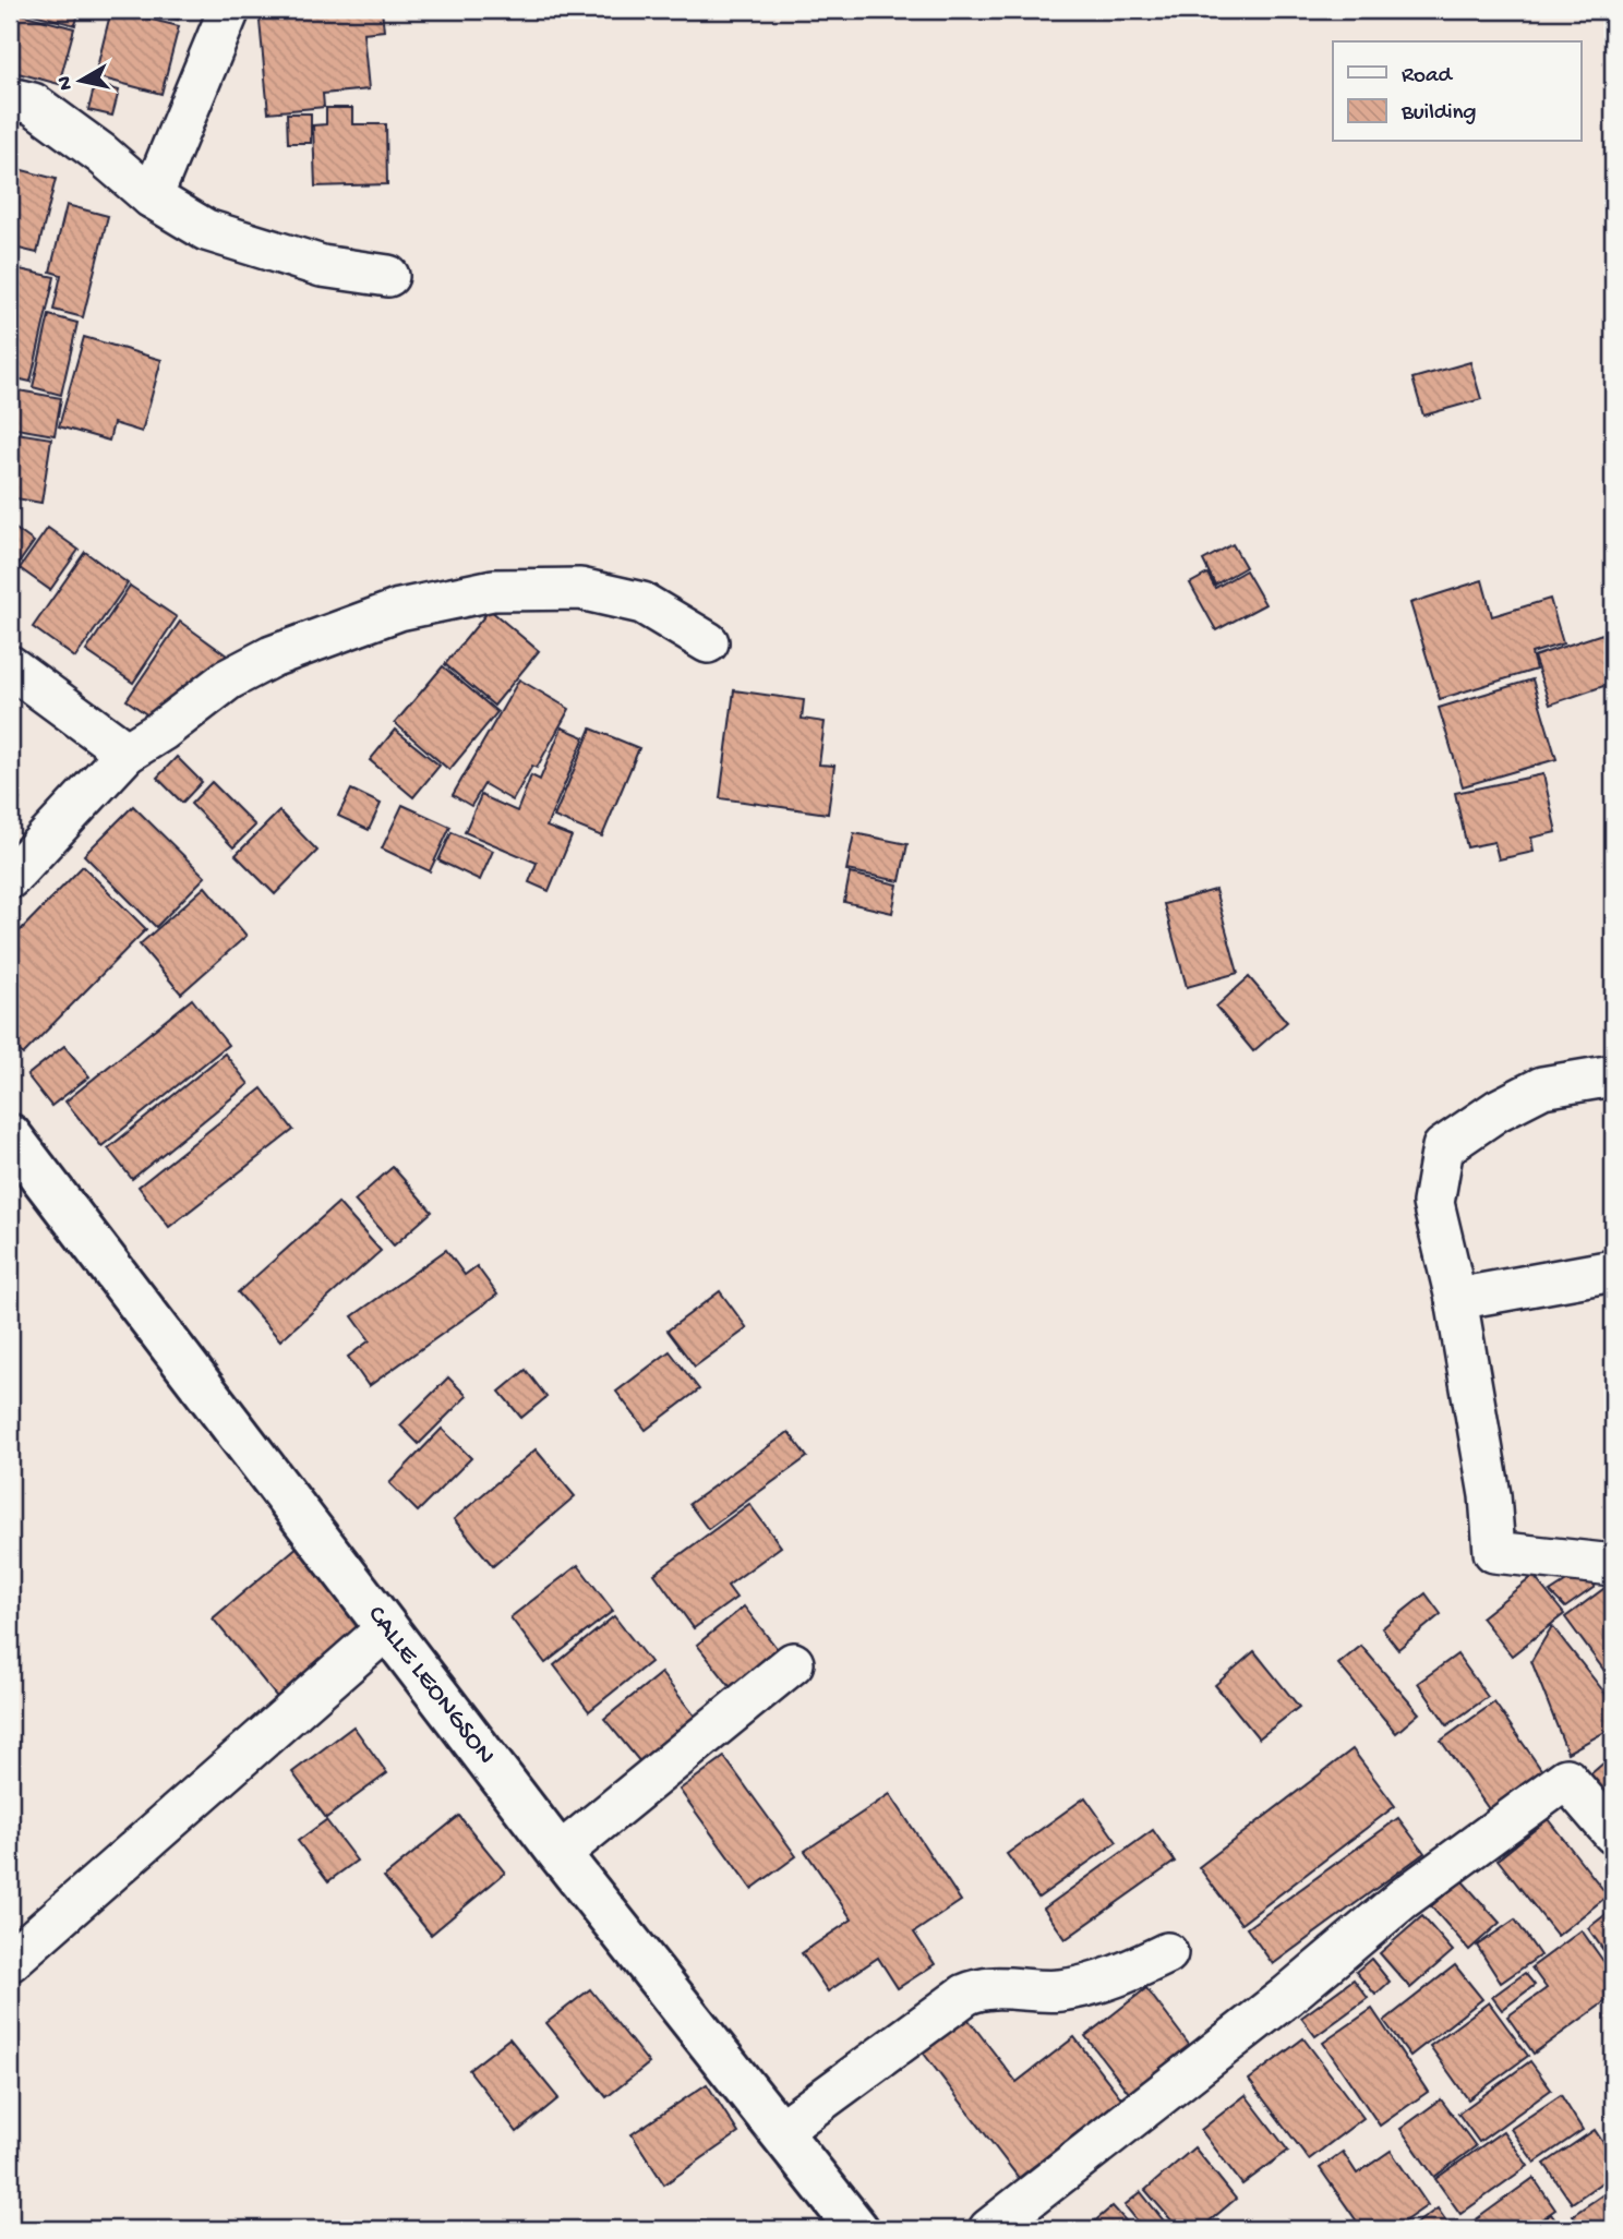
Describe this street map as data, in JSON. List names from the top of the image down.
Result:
{
  "streets": {
    "main road": ["CALLE LEONGSON"]
  },
  "legend": ["Road", "Building"],
  "north": "left"
}
